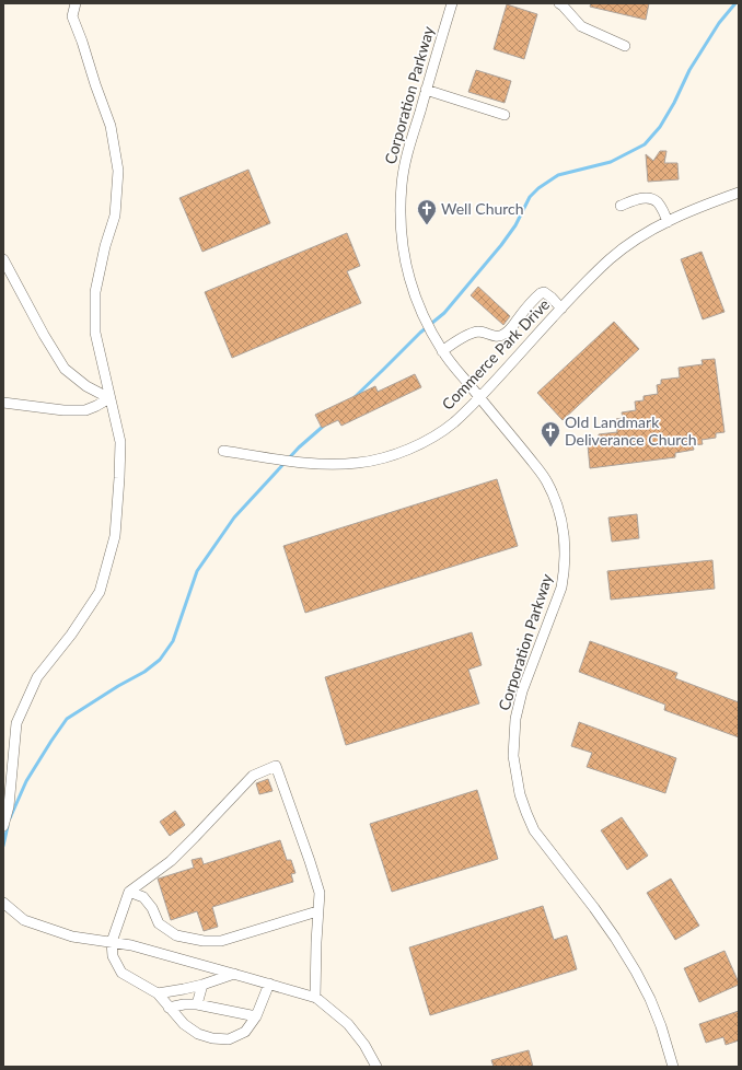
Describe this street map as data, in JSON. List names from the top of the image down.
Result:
{
  "streets": {
    "street": ["Corporation Parkway", "Commerce Park Drive"]
  },
  "crossings": [
    ["Corporation Parkway", "Commerce Park Drive"]
  ],
  "places": {
    "church": ["Well Church", "Old Landmark Deliverance Church"]
  }
}
